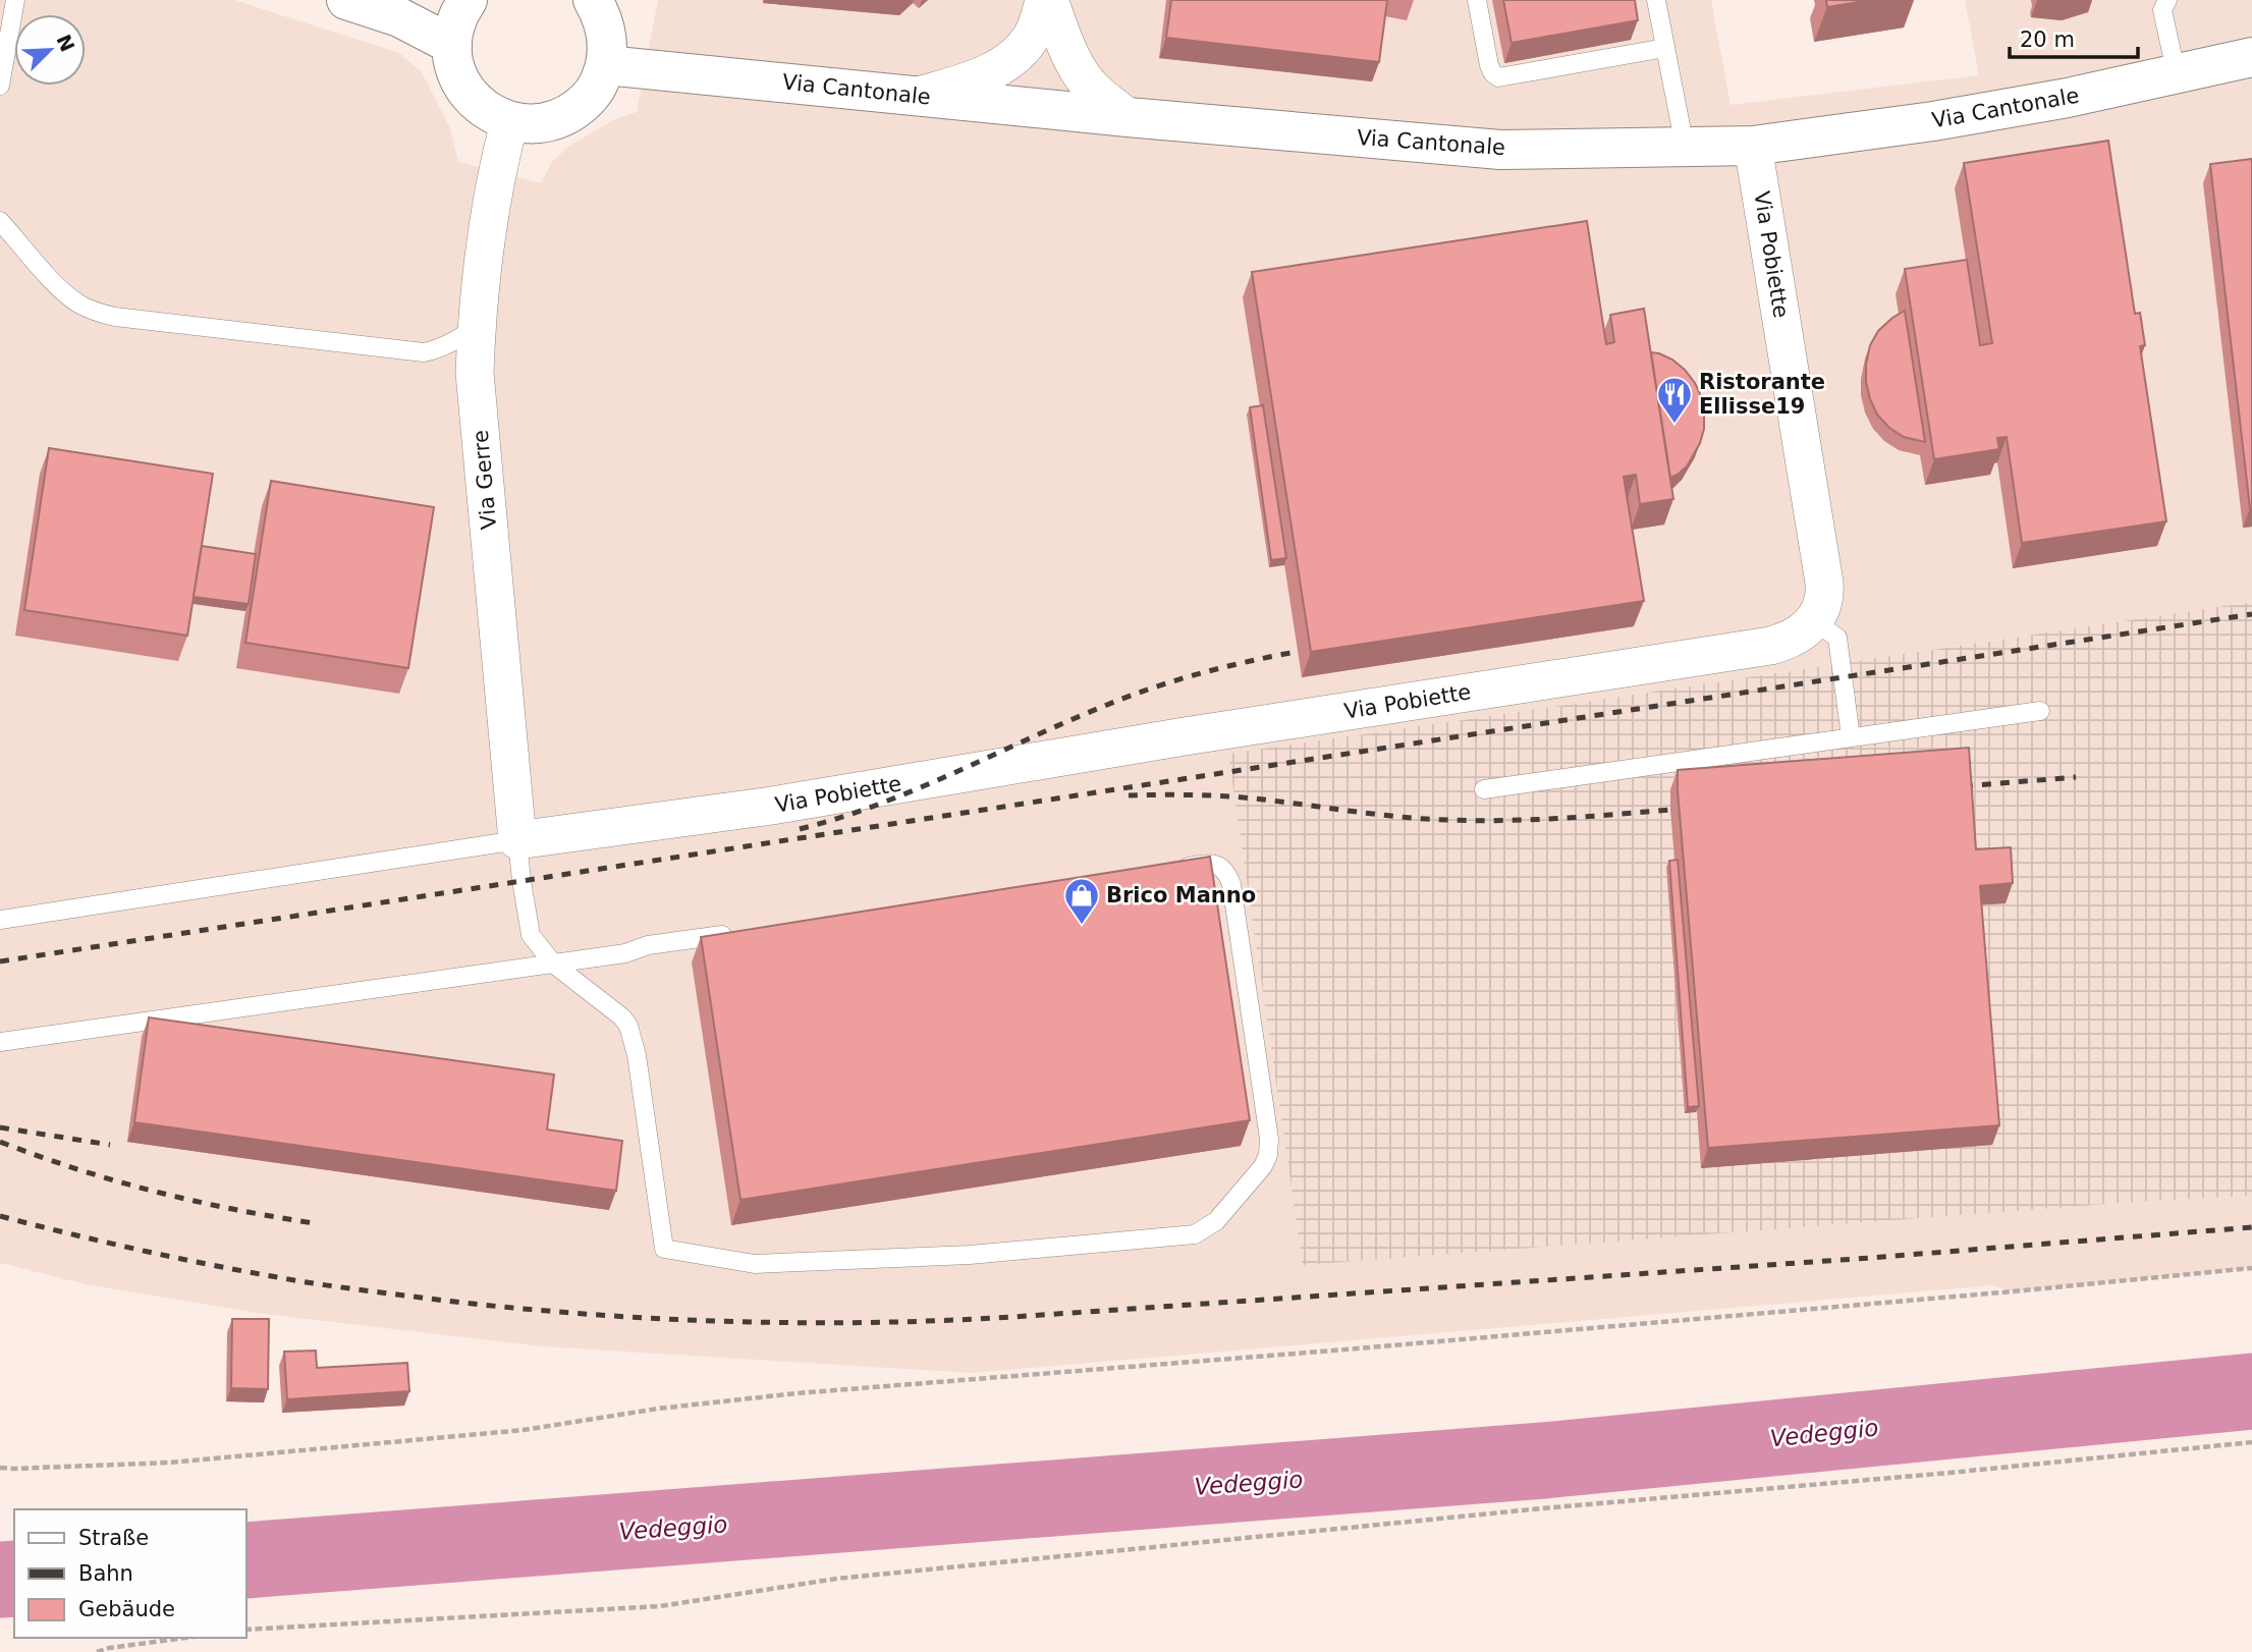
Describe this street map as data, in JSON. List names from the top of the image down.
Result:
{
  "streets": {
    "main road": ["Via Cantonale"],
    "street": ["Via Pobiette", "Via Gerre"]
  },
  "crossings": [
    ["Via Cantonale", "Via Pobiette"],
    ["Via Pobiette", "Via Gerre"]
  ],
  "water": ["Vedeggio"],
  "places": {
    "restaurant": ["Ristorante Ellisse19"],
    "shop": ["Brico Manno"]
  },
  "legend": ["Straße", "Bahn", "Gebäude"],
  "scale_bar": "20 m",
  "north": "top right"
}
